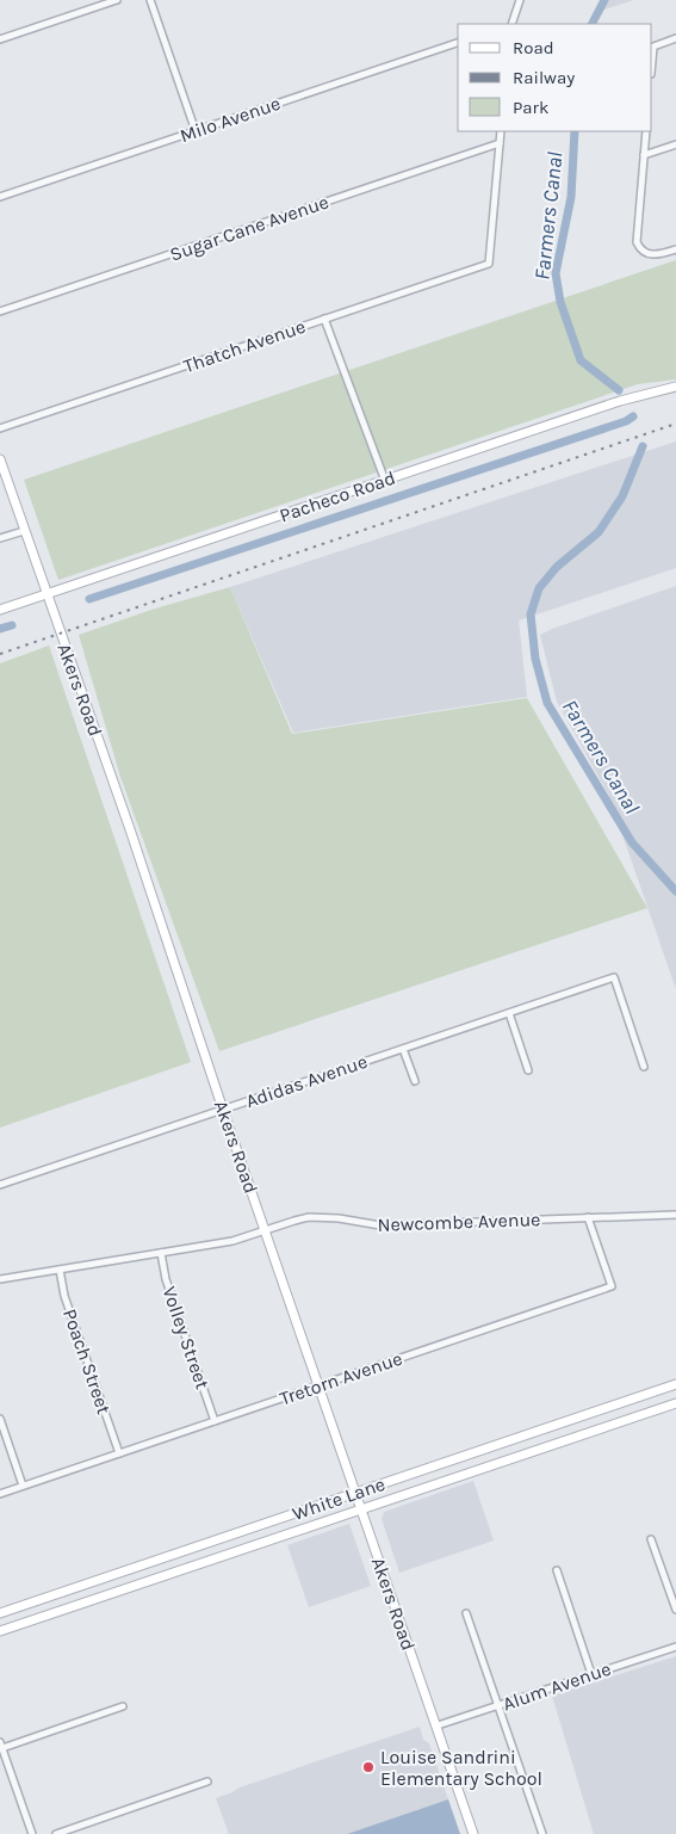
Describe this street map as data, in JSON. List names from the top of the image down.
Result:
{
  "streets": {
    "street": [
      "Milo Avenue",
      "Sugar Cane Avenue",
      "Thatch Avenue",
      "Pacheco Road",
      "Akers Road",
      "Adidas Avenue",
      "Newcombe Avenue",
      "Volley Street",
      "Poach Street",
      "Tretorn Avenue",
      "White Lane",
      "Alum Avenue"
    ]
  },
  "crossings": [
    ["Sugar Cane Avenue", "Thatch Avenue"],
    ["Pacheco Road", "Akers Road"],
    ["Akers Road", "Adidas Avenue"],
    ["Akers Road", "Newcombe Avenue"],
    ["Akers Road", "Tretorn Avenue"],
    ["Akers Road", "White Lane"],
    ["Akers Road", "Alum Avenue"],
    ["Newcombe Avenue", "Volley Street"],
    ["Newcombe Avenue", "Poach Street"],
    ["Newcombe Avenue", "Tretorn Avenue"],
    ["Volley Street", "Tretorn Avenue"],
    ["Poach Street", "Tretorn Avenue"]
  ],
  "water": ["Farmers Canal"],
  "places": ["Louise Sandrini Elementary School"],
  "legend": ["Road", "Railway", "Park"]
}
